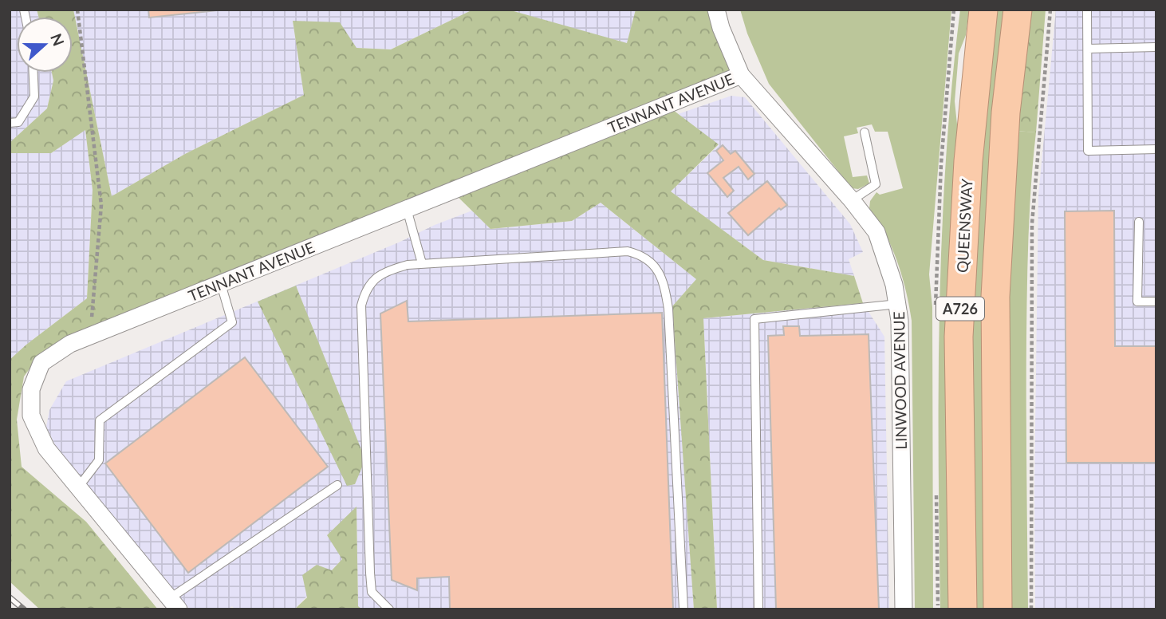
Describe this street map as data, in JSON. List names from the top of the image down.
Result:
{
  "streets": {
    "highway": ["QUEENSWAY", "A726"],
    "street": ["TENNANT AVENUE", "LINWOOD AVENUE"]
  },
  "crossings": [
    ["TENNANT AVENUE", "LINWOOD AVENUE"]
  ],
  "north": "right"
}
